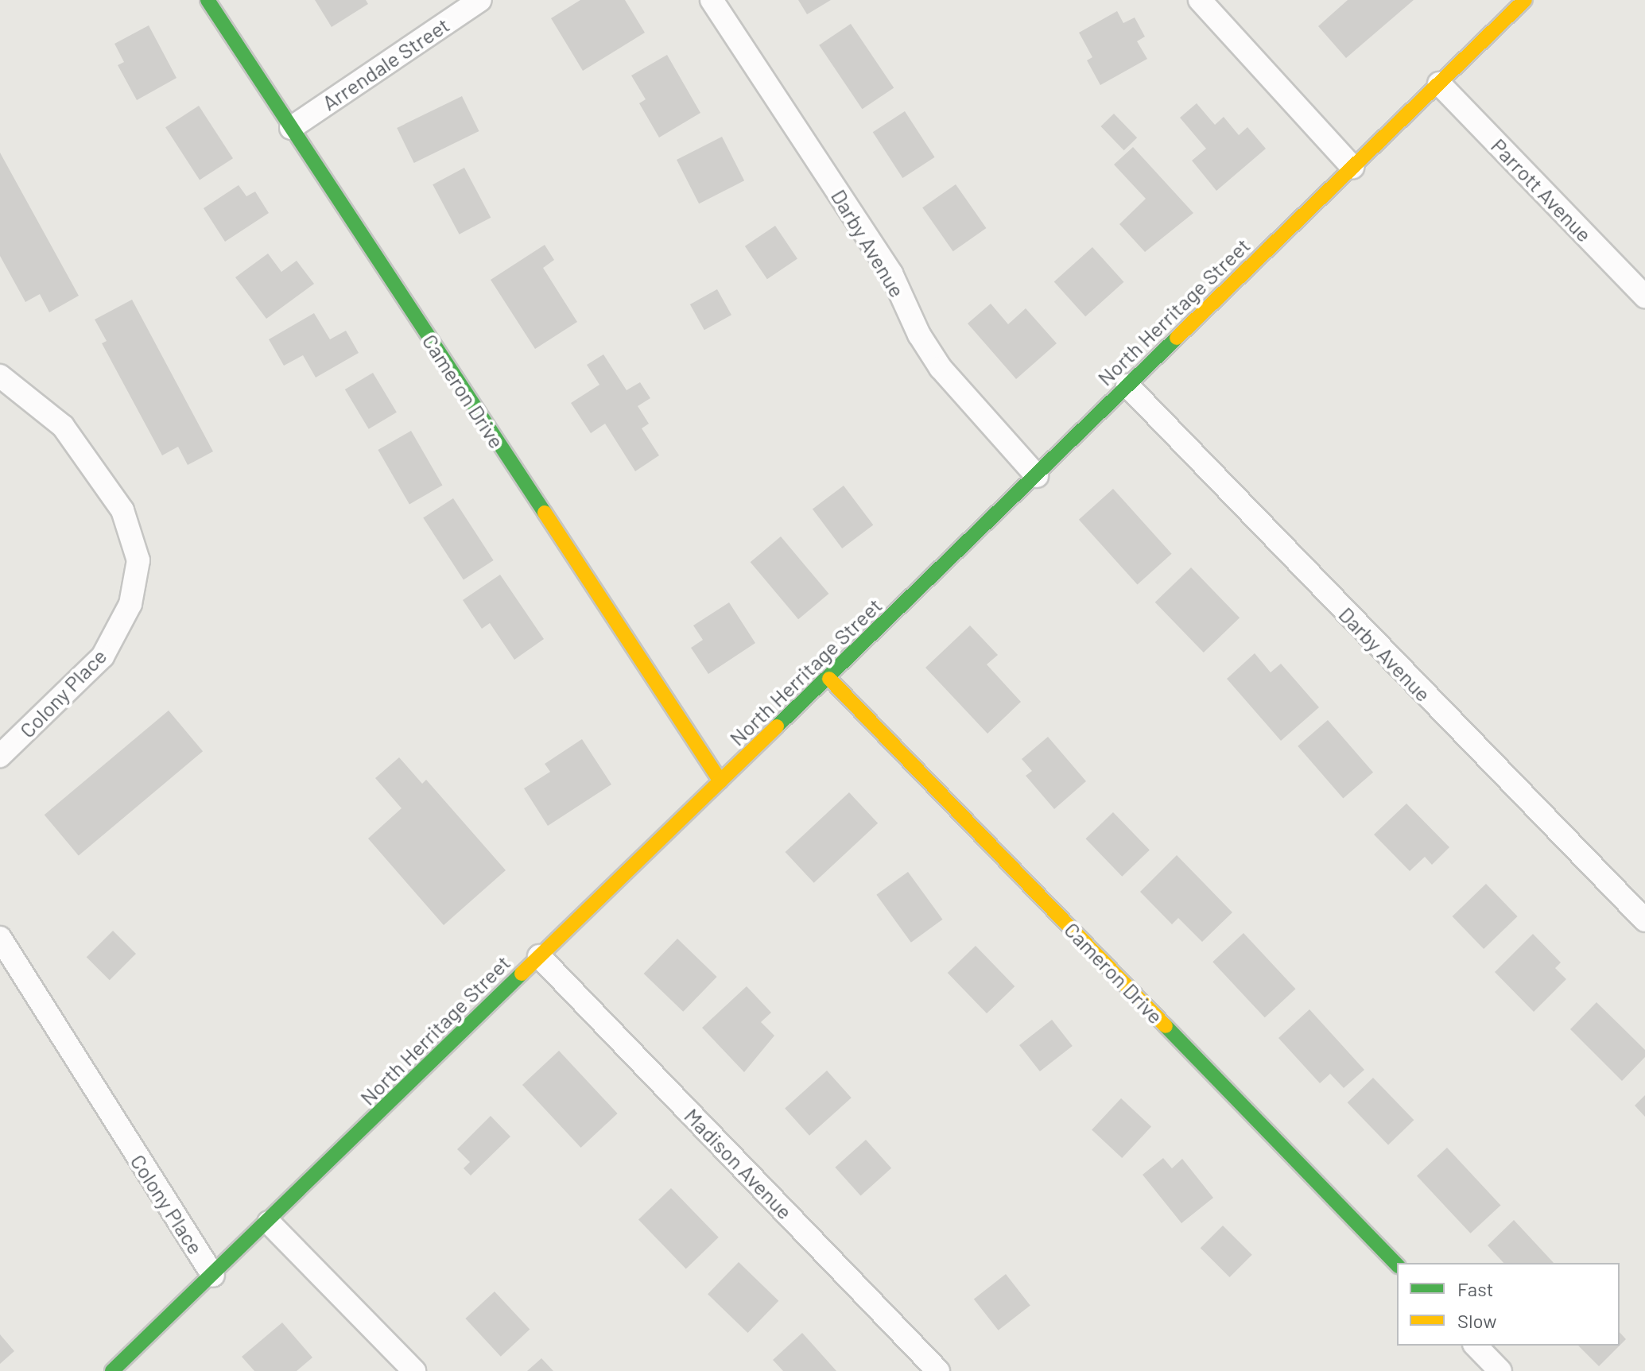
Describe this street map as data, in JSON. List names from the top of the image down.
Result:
{
  "streets": {
    "street": [
      "Arrendale Street",
      "Parrott Avenue",
      "Darby Avenue",
      "North Herritage Street",
      "Cameron Drive",
      "Colony Place",
      "Madison Avenue"
    ]
  },
  "crossings": [
    ["Arrendale Street", "Cameron Drive"],
    ["Parrott Avenue", "North Herritage Street"],
    ["Darby Avenue", "North Herritage Street"],
    ["North Herritage Street", "Cameron Drive"],
    ["North Herritage Street", "Colony Place"],
    ["North Herritage Street", "Madison Avenue"]
  ],
  "legend": ["Fast", "Slow"]
}
